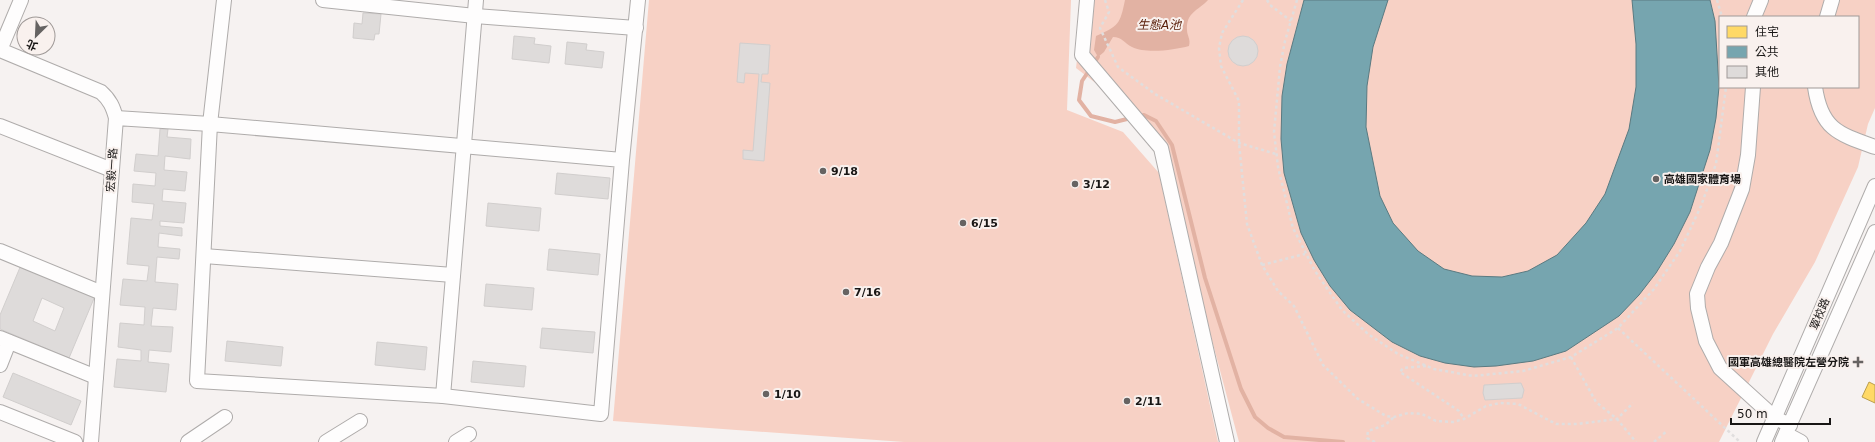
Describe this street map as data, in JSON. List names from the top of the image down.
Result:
{
  "streets": {
    "street": ["宏毅一路", "軍校路"]
  },
  "water": ["生態A池"],
  "places": {
    "other": [
      "9/18",
      "高雄國家體育場",
      "3/12",
      "6/15",
      "7/16",
      "1/10",
      "2/11"
    ],
    "health": ["國軍高雄總醫院左營分院"]
  },
  "legend": ["住宅", "公共", "其他"],
  "scale_bar": "50 m",
  "north": "bottom left"
}
